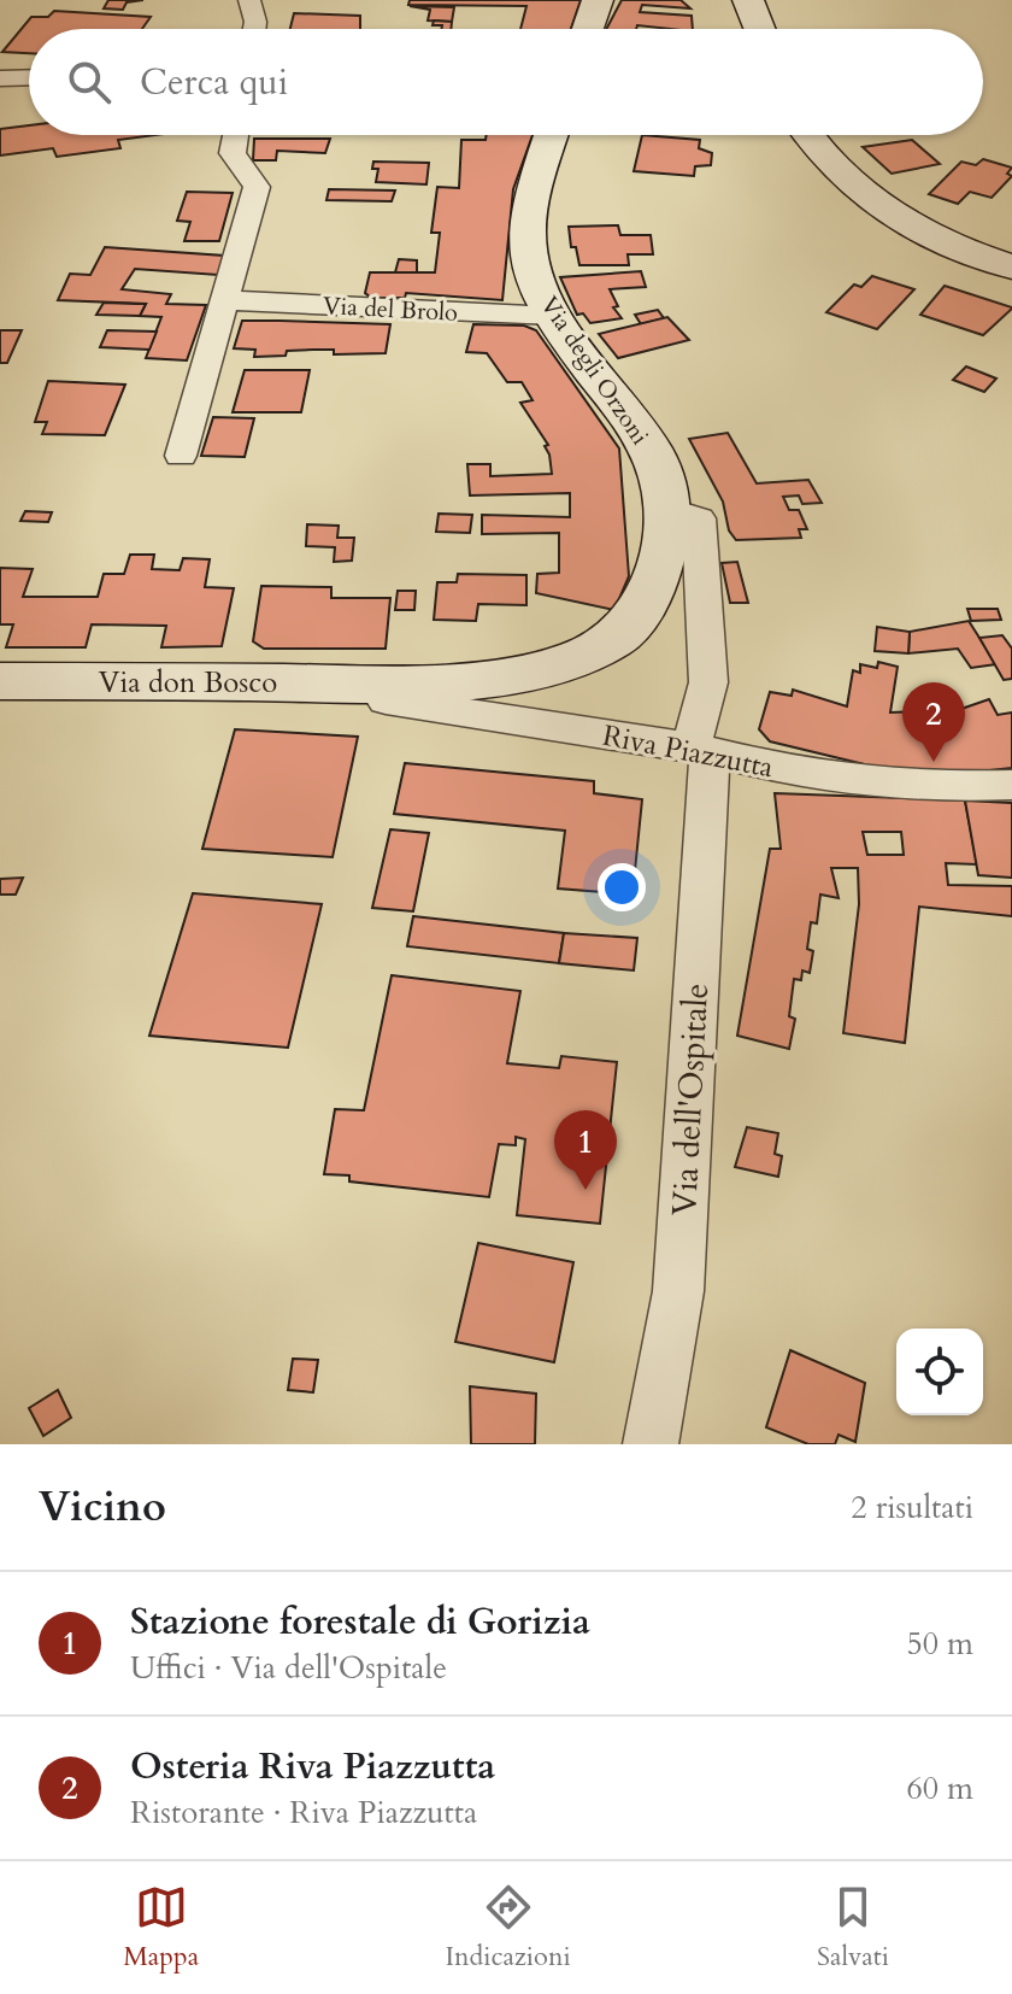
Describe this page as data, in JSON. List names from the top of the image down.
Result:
{
  "streets": {
    "street": [
      "Via del Brolo",
      "Via degli Orzoni",
      "Via don Bosco",
      "Riva Piazzutta",
      "Via dell'Ospitale"
    ]
  },
  "crossings": [
    ["Via del Brolo", "Via degli Orzoni"],
    ["Via degli Orzoni", "Riva Piazzutta"],
    ["Via degli Orzoni", "Via dell'Ospitale"],
    ["Via don Bosco", "Riva Piazzutta"],
    ["Riva Piazzutta", "Via dell'Ospitale"]
  ],
  "page": {
    "search": "Cerca qui",
    "pins": ["2", "1"],
    "heading": ["Vicino", "2 risultati"],
    "list": [
      {
        "mark": "1",
        "name": "Stazione forestale di Gorizia",
        "note": "Uffici · Via dell'Ospitale",
        "value": "50 m"
      },
      {
        "mark": "2",
        "name": "Osteria Riva Piazzutta",
        "note": "Ristorante · Riva Piazzutta",
        "value": "60 m"
      }
    ],
    "nav": ["Mappa", "Indicazioni", "Salvati"]
  }
}
